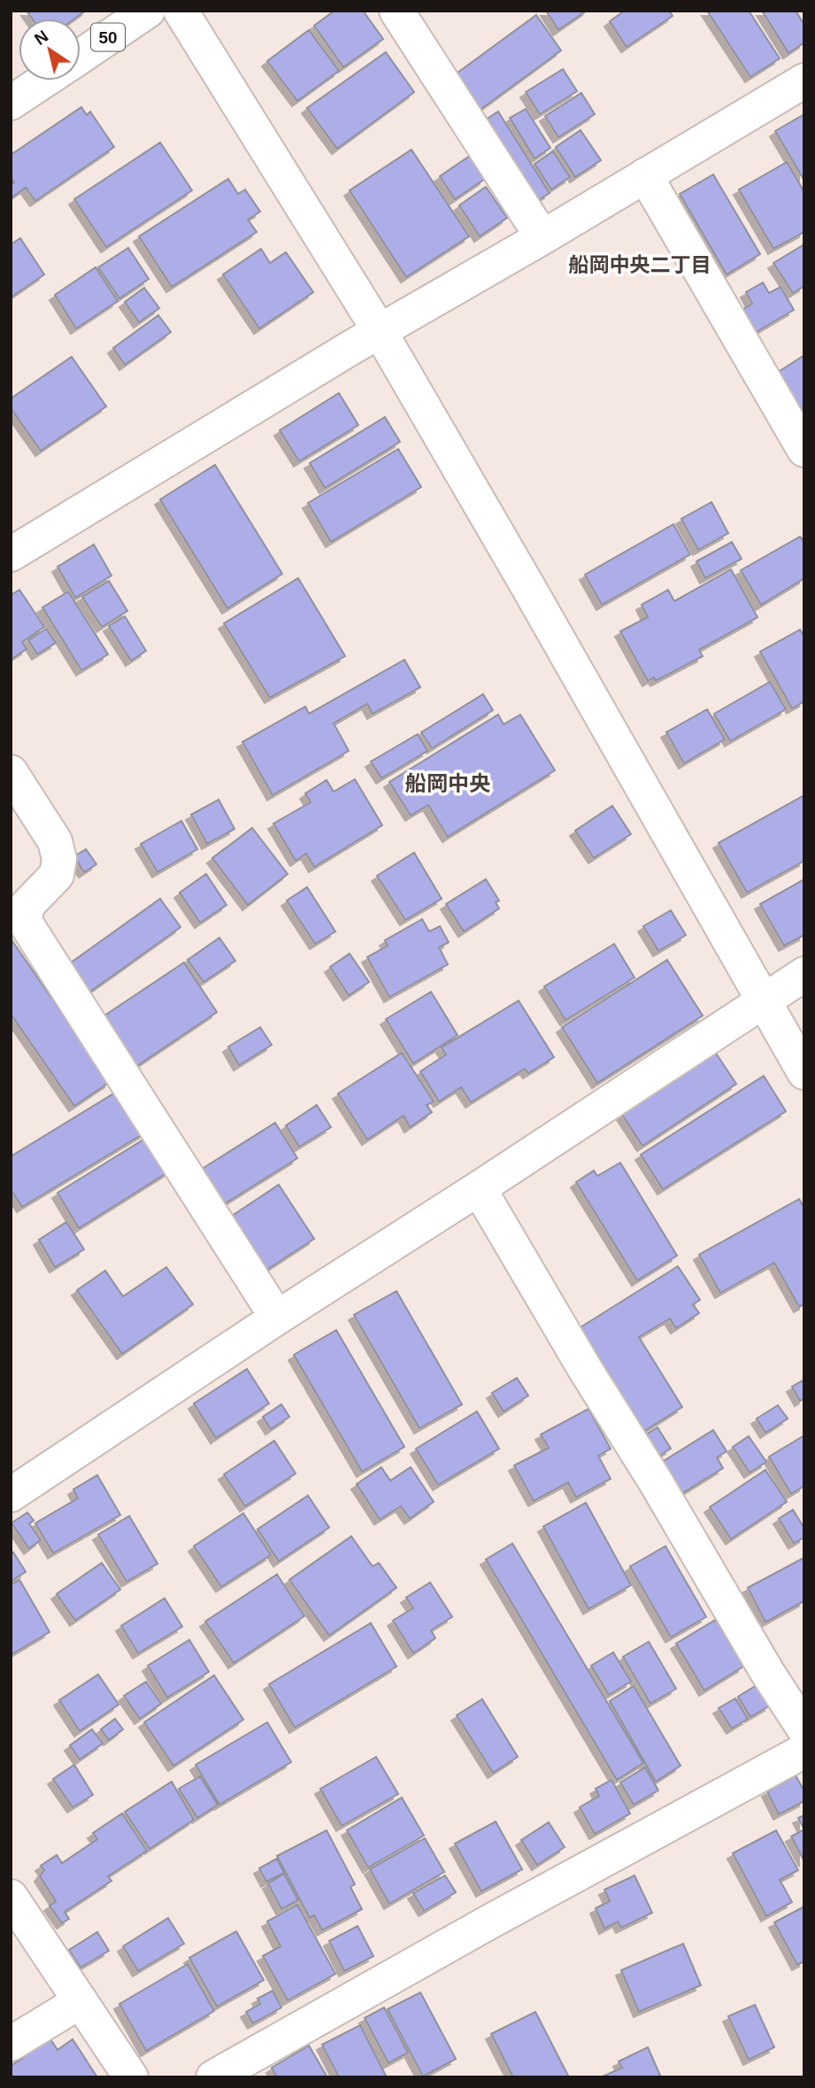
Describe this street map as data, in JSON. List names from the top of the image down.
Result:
{
  "streets": {
    "street": ["50"]
  },
  "districts": ["船岡中央二丁目", "船岡中央"],
  "north": "top left"
}
